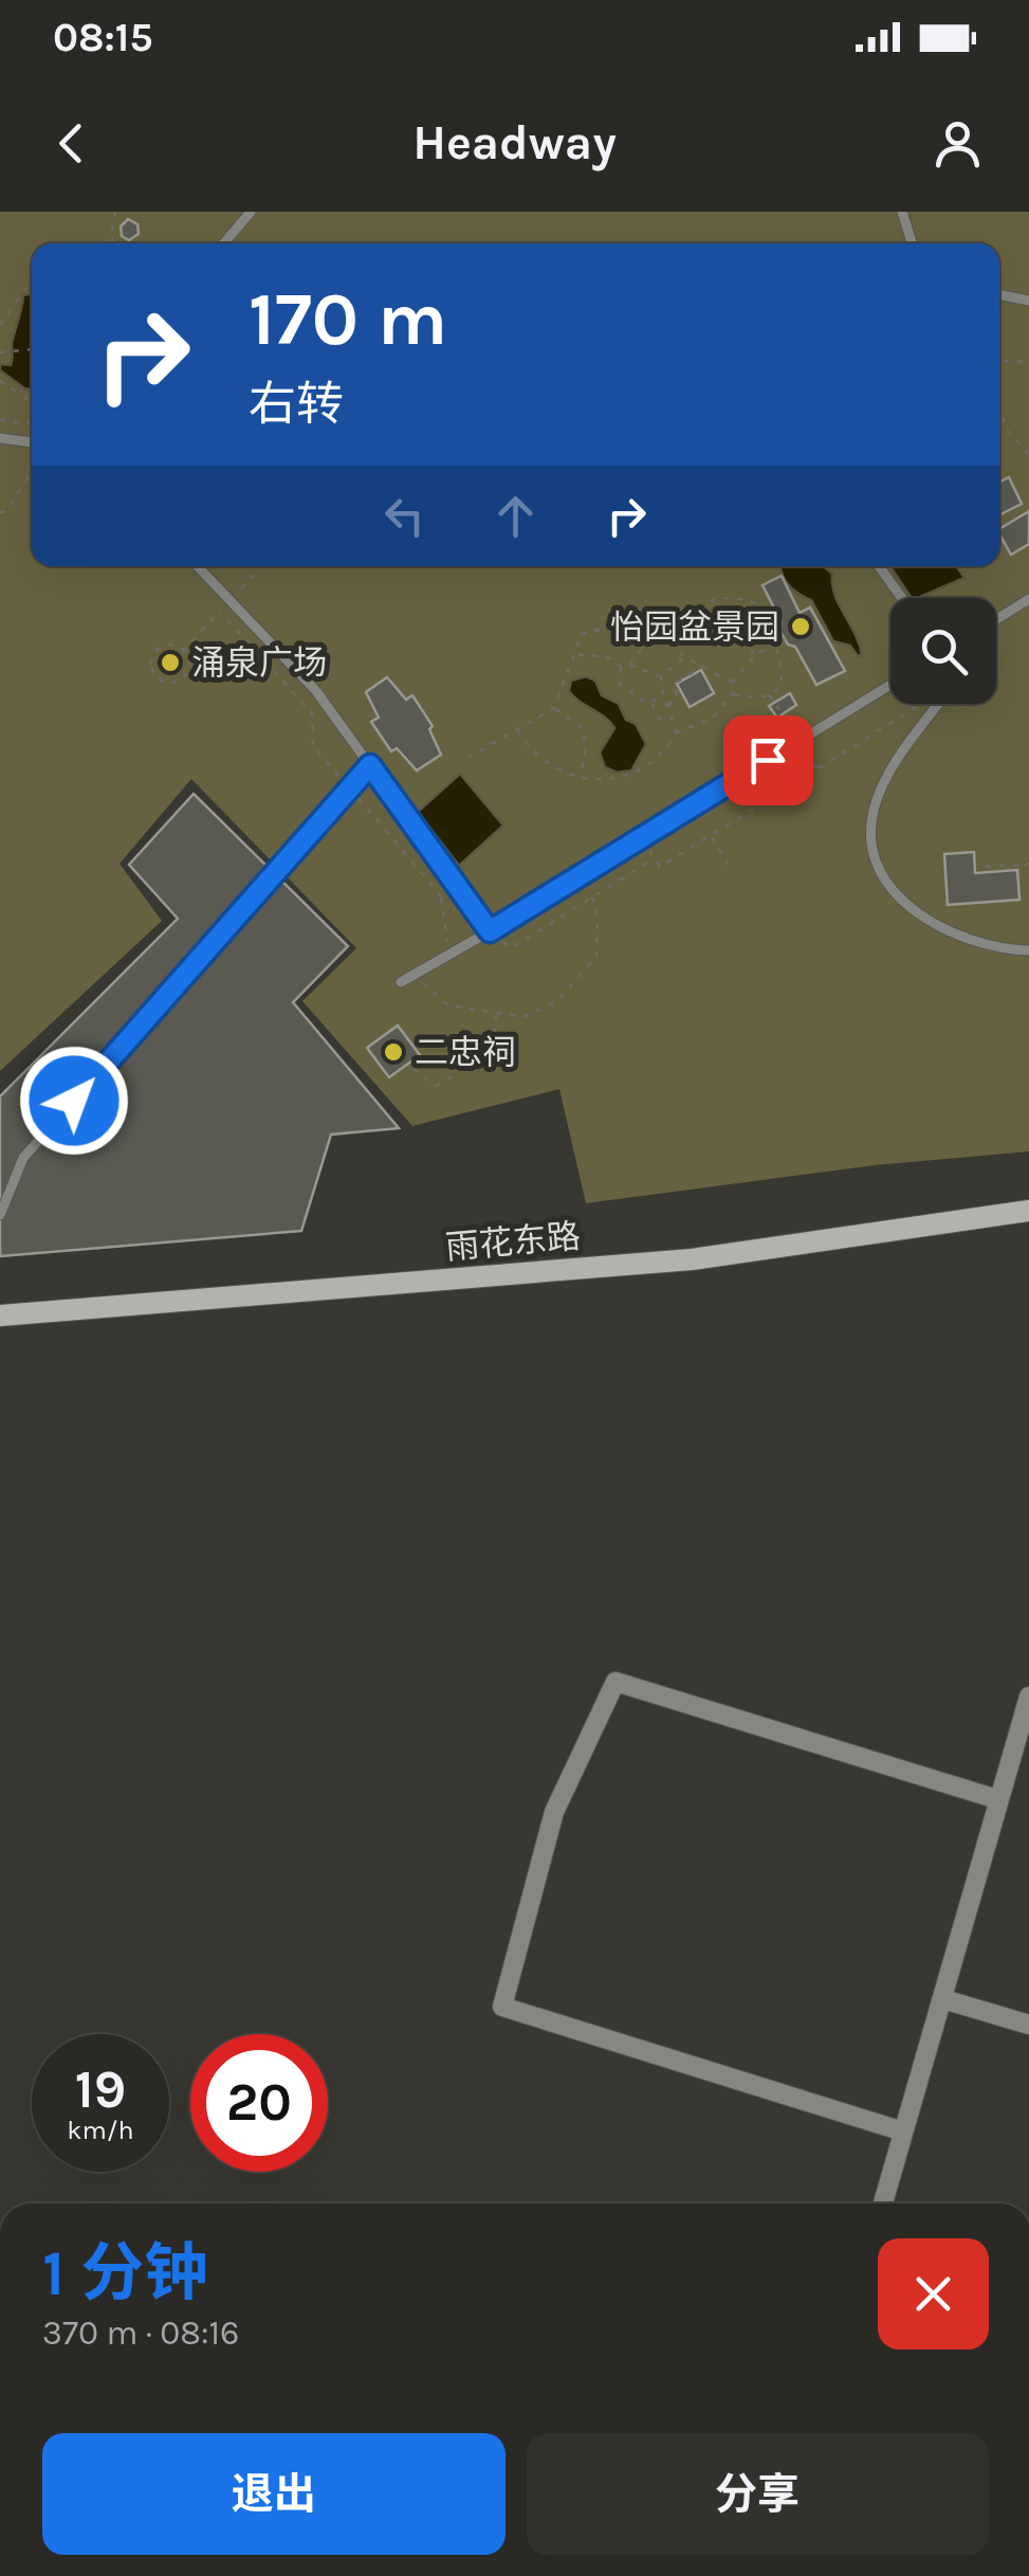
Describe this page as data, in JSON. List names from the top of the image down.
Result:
{
  "streets": {
    "main road": ["雨花东路"]
  },
  "places": ["怡园盆景园", "涌泉广场", "二忠祠"],
  "page": {
    "status": "08:15",
    "header": "Headway",
    "turn": ["170 m", "右转"],
    "speed": "19 km/h",
    "limit": "20",
    "heading": ["1 分钟", "370 m · 08:16"],
    "buttons": ["退出", "分享"]
  }
}
